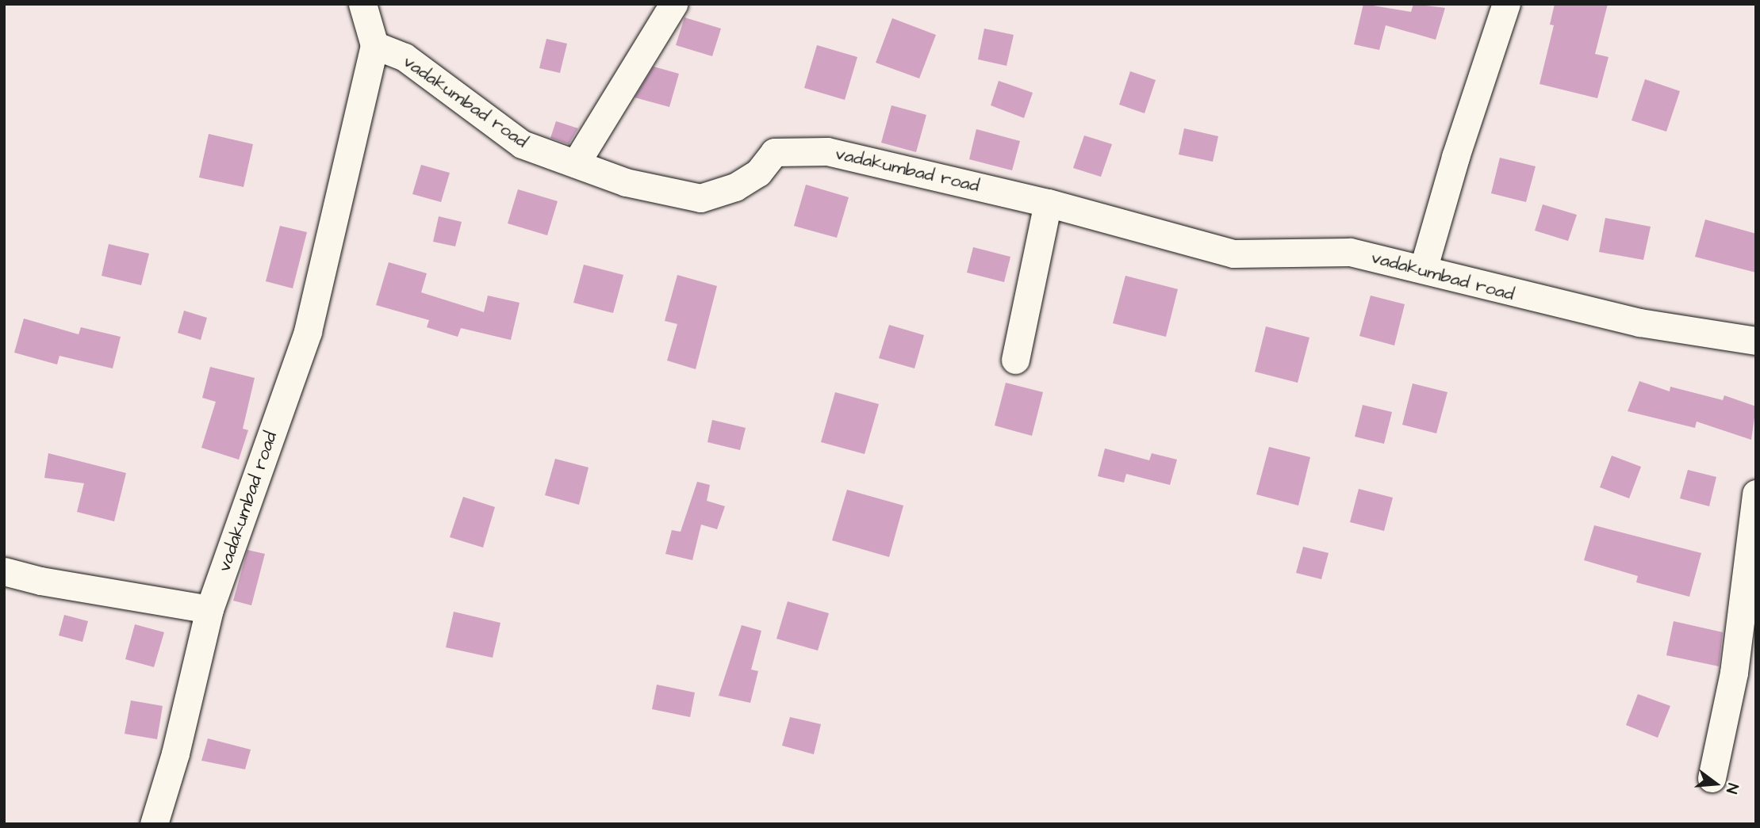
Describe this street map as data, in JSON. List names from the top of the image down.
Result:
{
  "streets": {
    "street": ["vadakumbad road"]
  },
  "north": "right"
}
